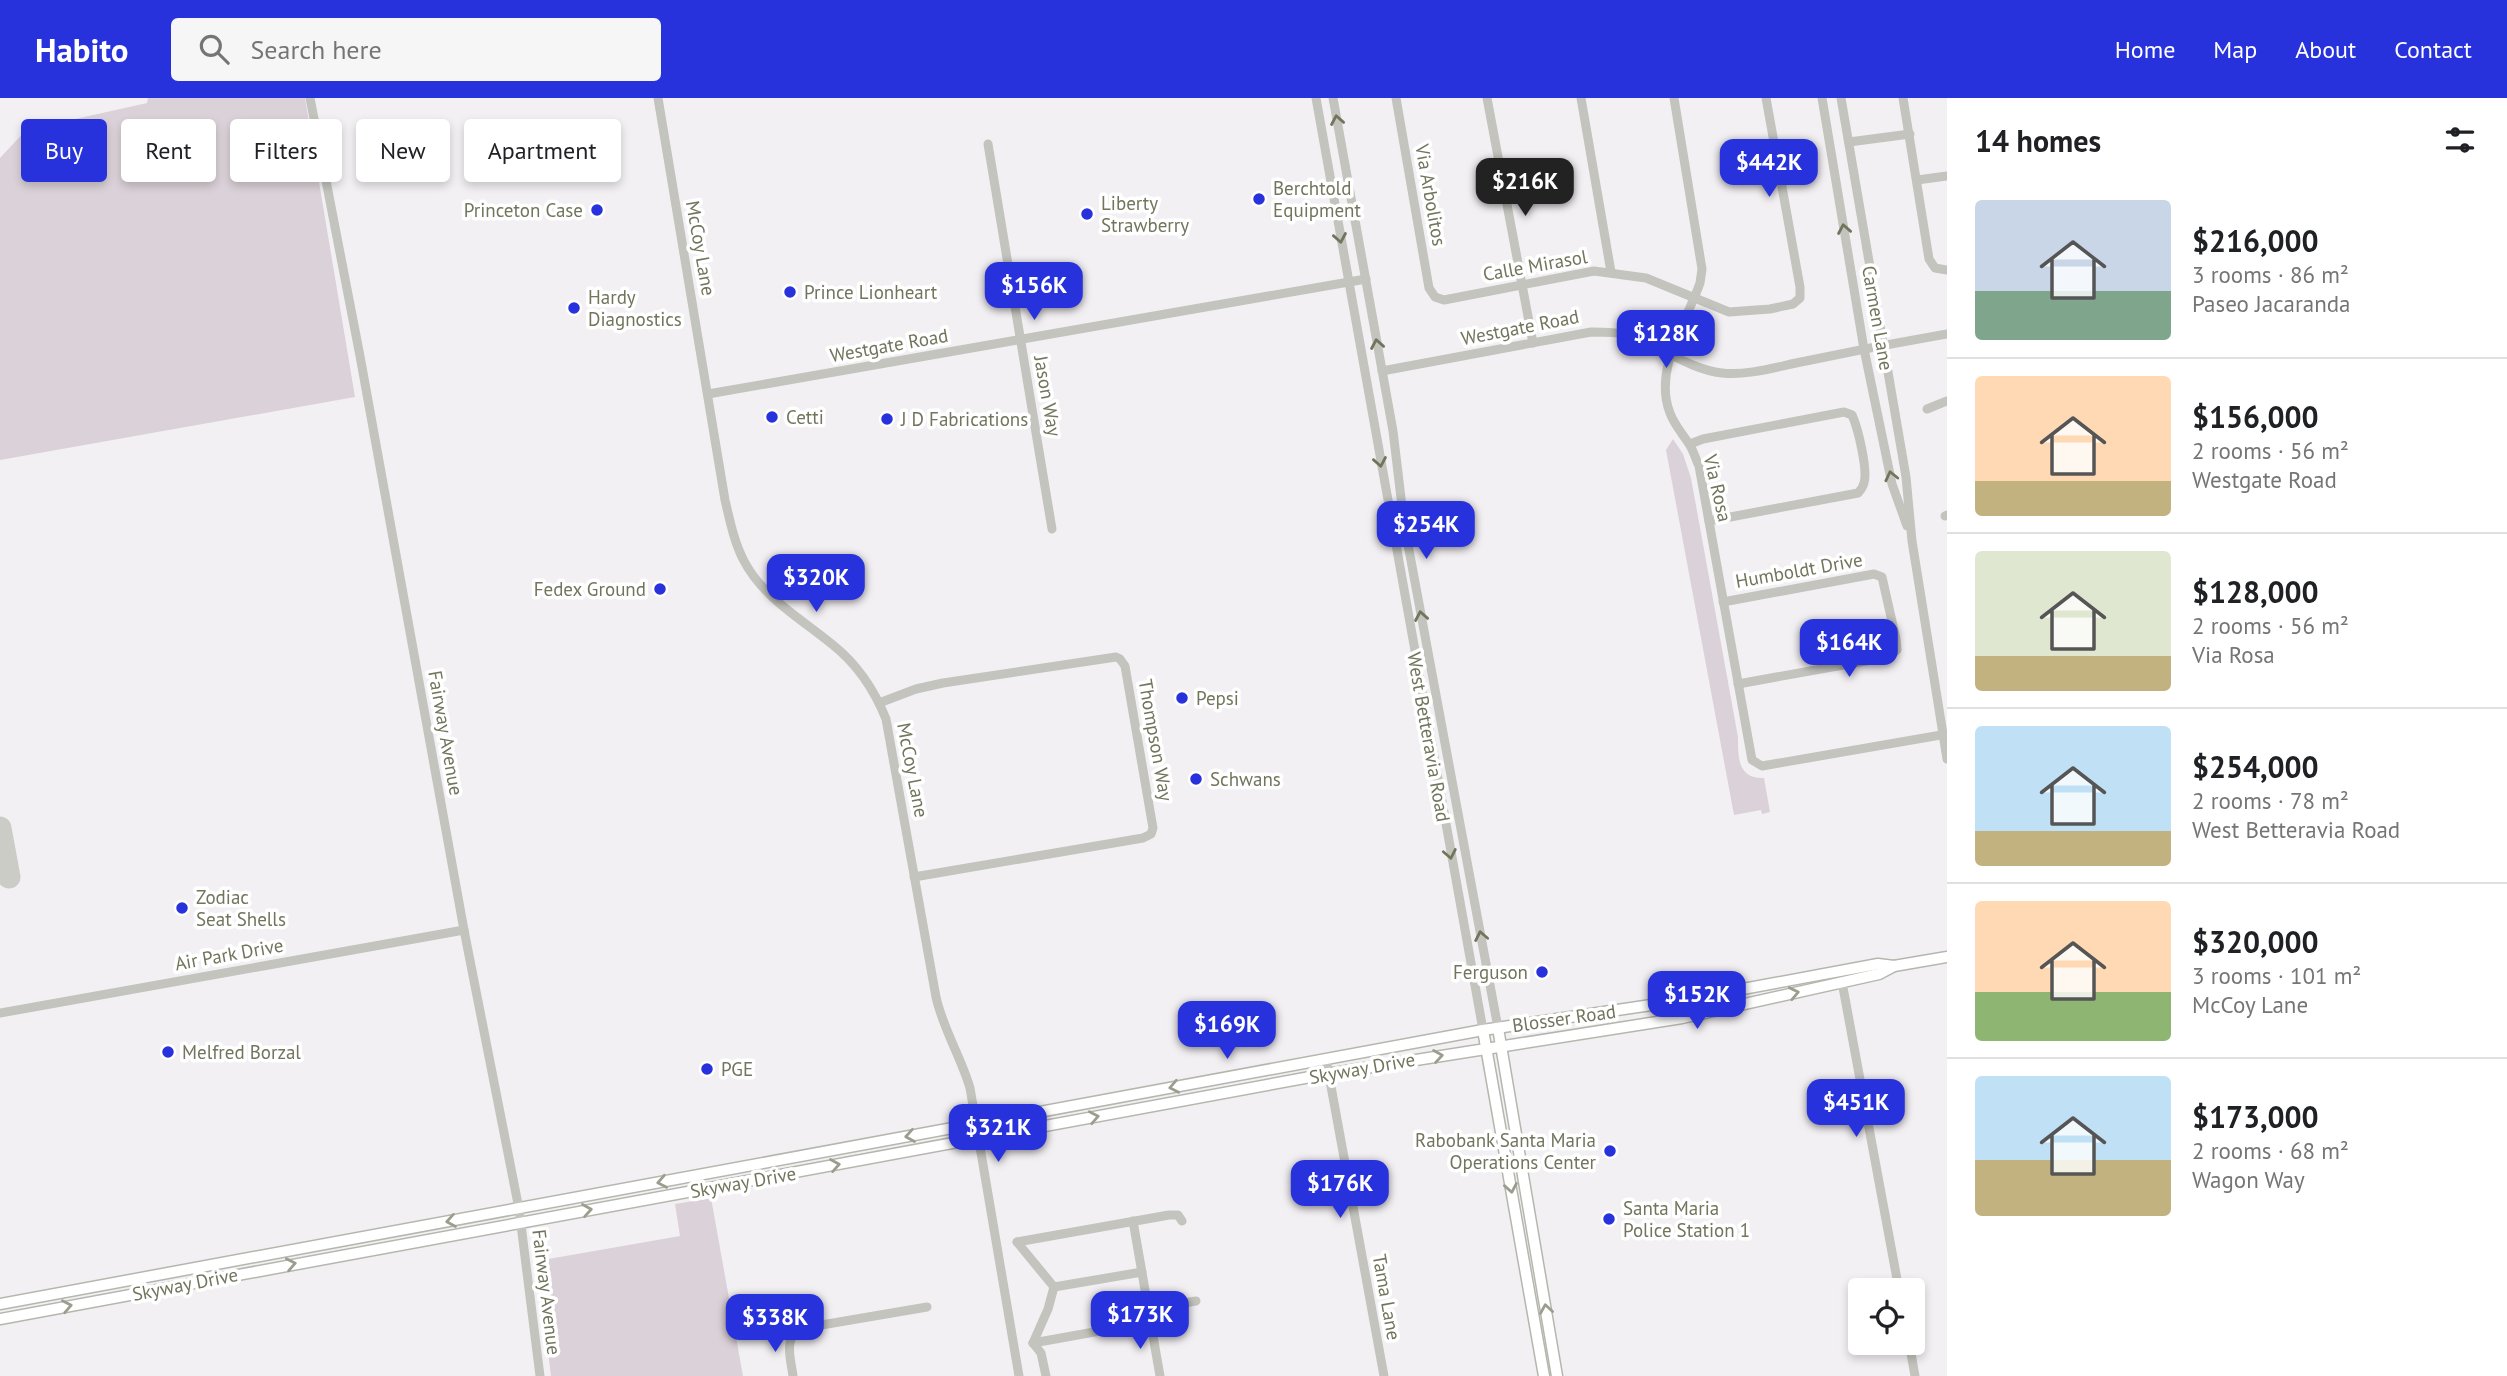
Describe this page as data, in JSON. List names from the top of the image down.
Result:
{
  "streets": {
    "main road": ["West Betteravia Road", "Blosser Road", "Skyway Drive"],
    "street": [
      "Via Arbolitos",
      "McCoy Lane",
      "Calle Mirasol",
      "Carmen Lane",
      "Westgate Road",
      "Jason Way",
      "Via Rosa",
      "Humboldt Drive",
      "Fairway Avenue",
      "Thompson Way",
      "Air Park Drive",
      "Tama Lane"
    ]
  },
  "crossings": [
    ["Via Arbolitos", "Calle Mirasol"],
    ["McCoy Lane", "Westgate Road"],
    ["McCoy Lane", "Thompson Way"],
    ["McCoy Lane", "Skyway Drive"],
    ["Calle Mirasol", "Via Rosa"],
    ["Carmen Lane", "Westgate Road"],
    ["Carmen Lane", "Via Rosa"],
    ["Westgate Road", "Jason Way"],
    ["Westgate Road", "Via Rosa"],
    ["Westgate Road", "West Betteravia Road"],
    ["Via Rosa", "Humboldt Drive"],
    ["Fairway Avenue", "Air Park Drive"],
    ["Fairway Avenue", "Skyway Drive"],
    ["West Betteravia Road", "Blosser Road"],
    ["West Betteravia Road", "Skyway Drive"],
    ["Blosser Road", "Skyway Drive"],
    ["Skyway Drive", "Tama Lane"]
  ],
  "places": [
    "Berchtold Equipment",
    "Princeton Case",
    "Liberty Strawberry",
    "Prince Lionheart",
    "Hardy Diagnostics",
    "Cetti",
    "J D Fabrications",
    "Fedex Ground",
    "Pepsi",
    "Schwans",
    "Zodiac Seat Shells",
    "Ferguson",
    "Melfred Borzal",
    "PGE",
    "Rabobank Santa Maria Operations Center",
    "Santa Maria Police Station 1"
  ],
  "page": {
    "header": "Habito",
    "search": "Search here",
    "nav": [
      "Home",
      "Map",
      "About",
      "Contact"
    ],
    "heading": "14 homes",
    "chip": [
      "Buy",
      "Rent",
      "Filters",
      "New",
      "Apartment"
    ],
    "price": [
      "$442K",
      "$216K",
      "$156K",
      "$128K",
      "$254K",
      "$320K",
      "$164K",
      "$152K",
      "$169K",
      "$451K",
      "$321K",
      "$176K",
      "$173K",
      "$338K"
    ],
    "list": [
      {
        "name": "$216,000",
        "note": "3 rooms · 86 m² · Paseo Jacaranda"
      },
      {
        "name": "$156,000",
        "note": "2 rooms · 56 m² · Westgate Road"
      },
      {
        "name": "$128,000",
        "note": "2 rooms · 56 m² · Via Rosa"
      },
      {
        "name": "$254,000",
        "note": "2 rooms · 78 m² · West Betteravia Road"
      },
      {
        "name": "$320,000",
        "note": "3 rooms · 101 m² · McCoy Lane"
      },
      {
        "name": "$173,000",
        "note": "2 rooms · 68 m² · Wagon Way"
      }
    ]
  }
}
